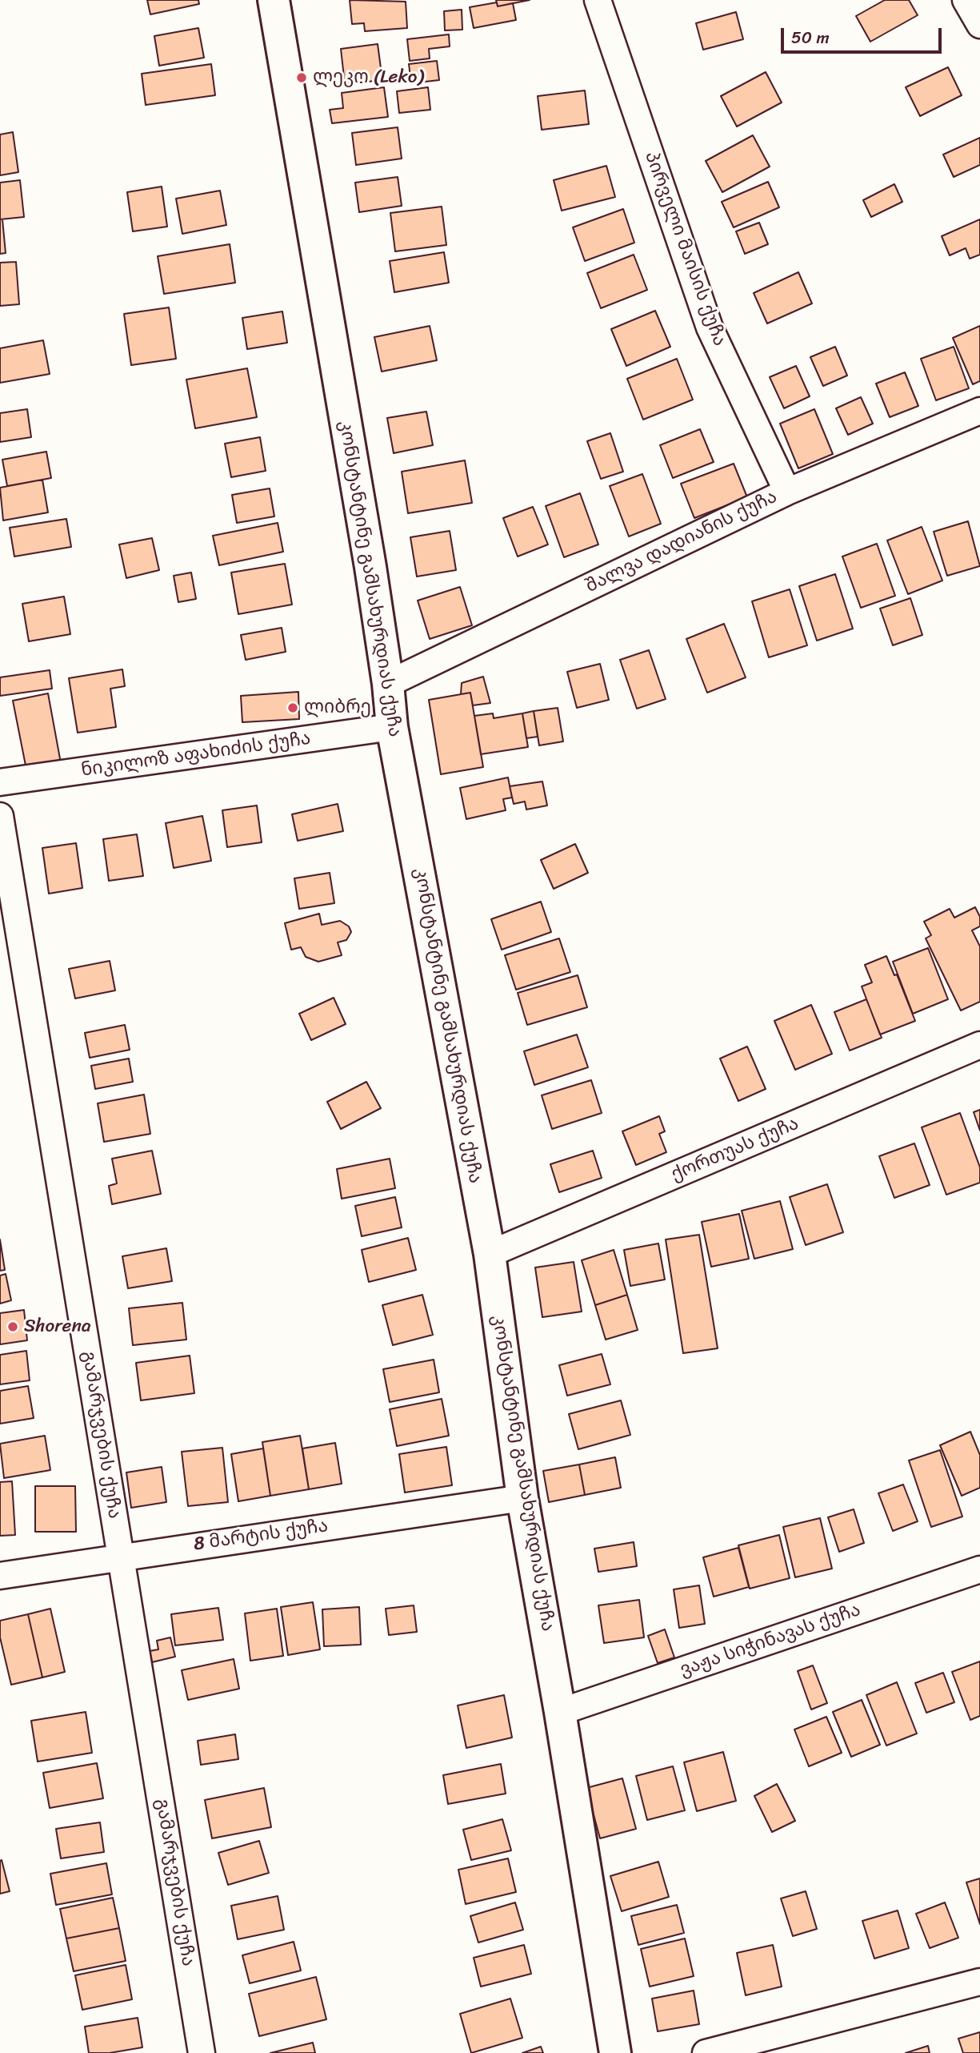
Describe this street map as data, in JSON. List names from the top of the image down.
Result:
{
  "streets": {
    "main road": ["კონსტანტინე გამსახურდიას ქუჩა"],
    "street": [
      "პირველი მაისის ქუჩა",
      "შალვა დადიანის ქუჩა",
      "ნიკილოზ აფახიძის ქუჩა",
      "ქორთუას ქუჩა",
      "გამარჯვების ქუჩა",
      "8 მარტის ქუჩა",
      "ვაჟა სიჭინავას ქუჩა"
    ]
  },
  "crossings": [
    ["პირველი მაისის ქუჩა", "შალვა დადიანის ქუჩა"],
    ["შალვა დადიანის ქუჩა", "კონსტანტინე გამსახურდიას ქუჩა"],
    ["კონსტანტინე გამსახურდიას ქუჩა", "ნიკილოზ აფახიძის ქუჩა"],
    ["კონსტანტინე გამსახურდიას ქუჩა", "ქორთუას ქუჩა"],
    ["კონსტანტინე გამსახურდიას ქუჩა", "8 მარტის ქუჩა"],
    ["კონსტანტინე გამსახურდიას ქუჩა", "ვაჟა სიჭინავას ქუჩა"],
    ["გამარჯვების ქუჩა", "8 მარტის ქუჩა"]
  ],
  "places": ["ლეკო (Leko)", "ლიბრე", "Shorena"],
  "scale_bar": "50 m"
}
